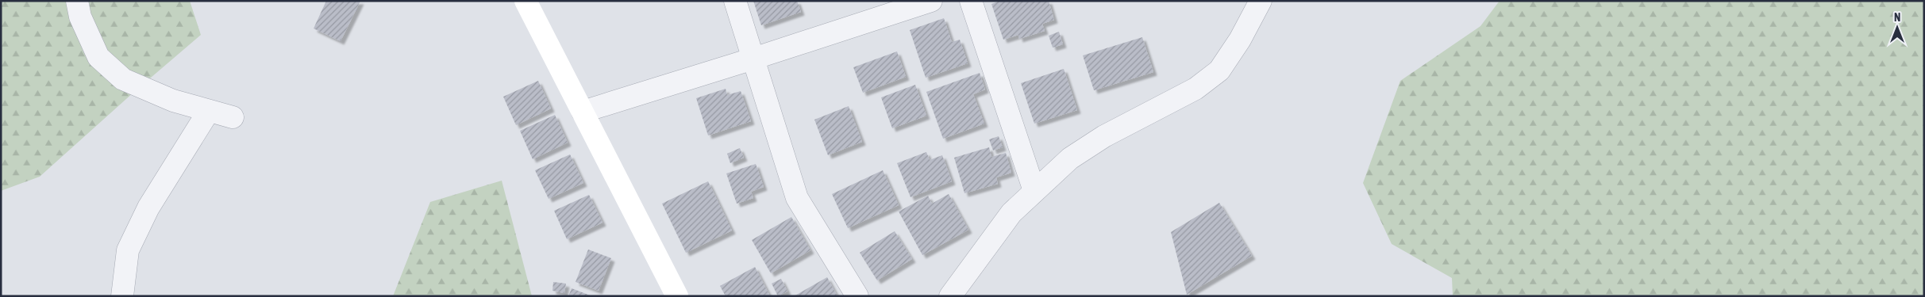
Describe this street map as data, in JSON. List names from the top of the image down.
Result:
{
  "north": "top"
}
